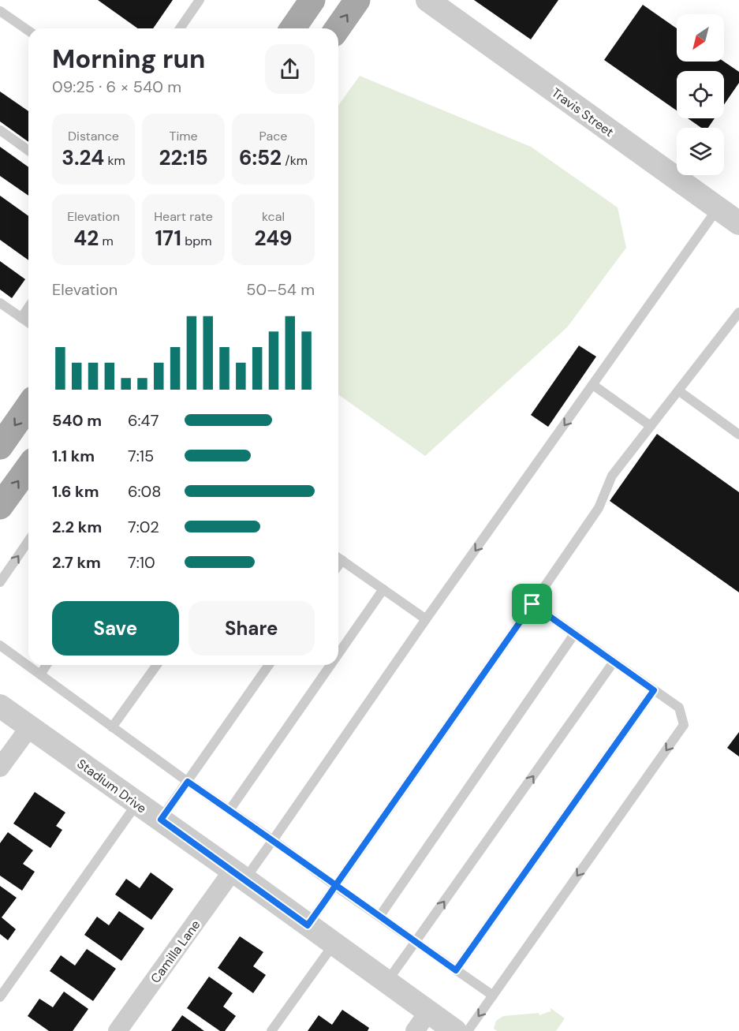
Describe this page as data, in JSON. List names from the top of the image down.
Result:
{
  "streets": {
    "street": ["Travis Street", "Stadium Drive", "Camilla Lane"]
  },
  "crossings": [
    ["Stadium Drive", "Camilla Lane"]
  ],
  "north": "bottom left",
  "page": {
    "heading": ["Morning run", "09:25 · 6 × 540 m"],
    "stats": [
      ["Distance", "3.24 km"],
      ["Time", "22:15"],
      ["Pace", "6:52 /km"],
      ["Elevation", "42 m"],
      ["Heart rate", "171 bpm"],
      ["kcal", "249"]
    ],
    "chart": ["Elevation", "50–54 m"],
    "list": [
      {
        "name": "540 m",
        "note": "6:47"
      },
      {
        "name": "1.1 km",
        "note": "7:15"
      },
      {
        "name": "1.6 km",
        "note": "6:08"
      },
      {
        "name": "2.2 km",
        "note": "7:02"
      },
      {
        "name": "2.7 km",
        "note": "7:10"
      }
    ],
    "buttons": ["Save", "Share"]
  }
}
